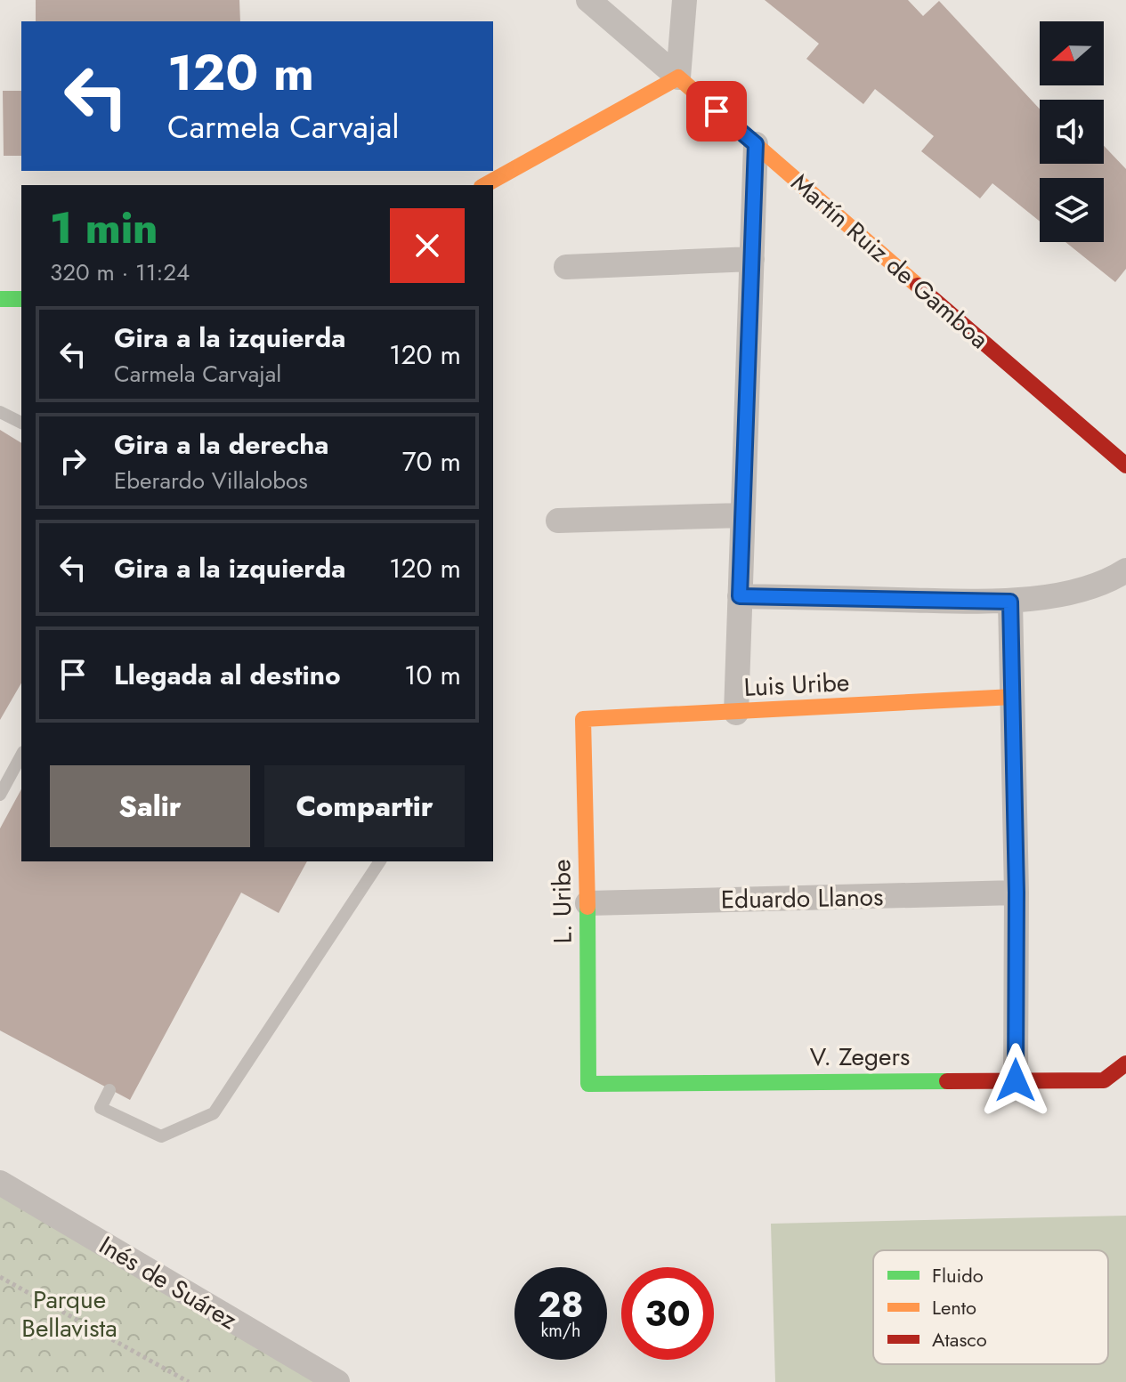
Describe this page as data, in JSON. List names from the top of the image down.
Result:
{
  "streets": {
    "street": [
      "Martín Ruiz de Gamboa",
      "Luis Uribe",
      "Eduardo Llanos",
      "L. Uribe",
      "V. Zegers",
      "Inés de Suárez"
    ]
  },
  "crossings": [
    ["Luis Uribe", "L. Uribe"],
    ["Eduardo Llanos", "L. Uribe"],
    ["L. Uribe", "V. Zegers"]
  ],
  "parks": ["Parque Bellavista"],
  "legend": ["Fluido", "Lento", "Atasco"],
  "north": "left",
  "page": {
    "turn": ["120 m", "Carmela Carvajal"],
    "heading": ["1 min", "320 m · 11:24"],
    "list": [
      {
        "name": "Gira a la izquierda",
        "note": "Carmela Carvajal",
        "value": "120 m"
      },
      {
        "name": "Gira a la derecha",
        "note": "Eberardo Villalobos",
        "value": "70 m"
      },
      {
        "name": "Gira a la izquierda",
        "value": "120 m"
      },
      {
        "name": "Llegada al destino",
        "value": "10 m"
      }
    ],
    "buttons": ["Salir", "Compartir"],
    "speed": "28 km/h",
    "limit": "30"
  }
}
